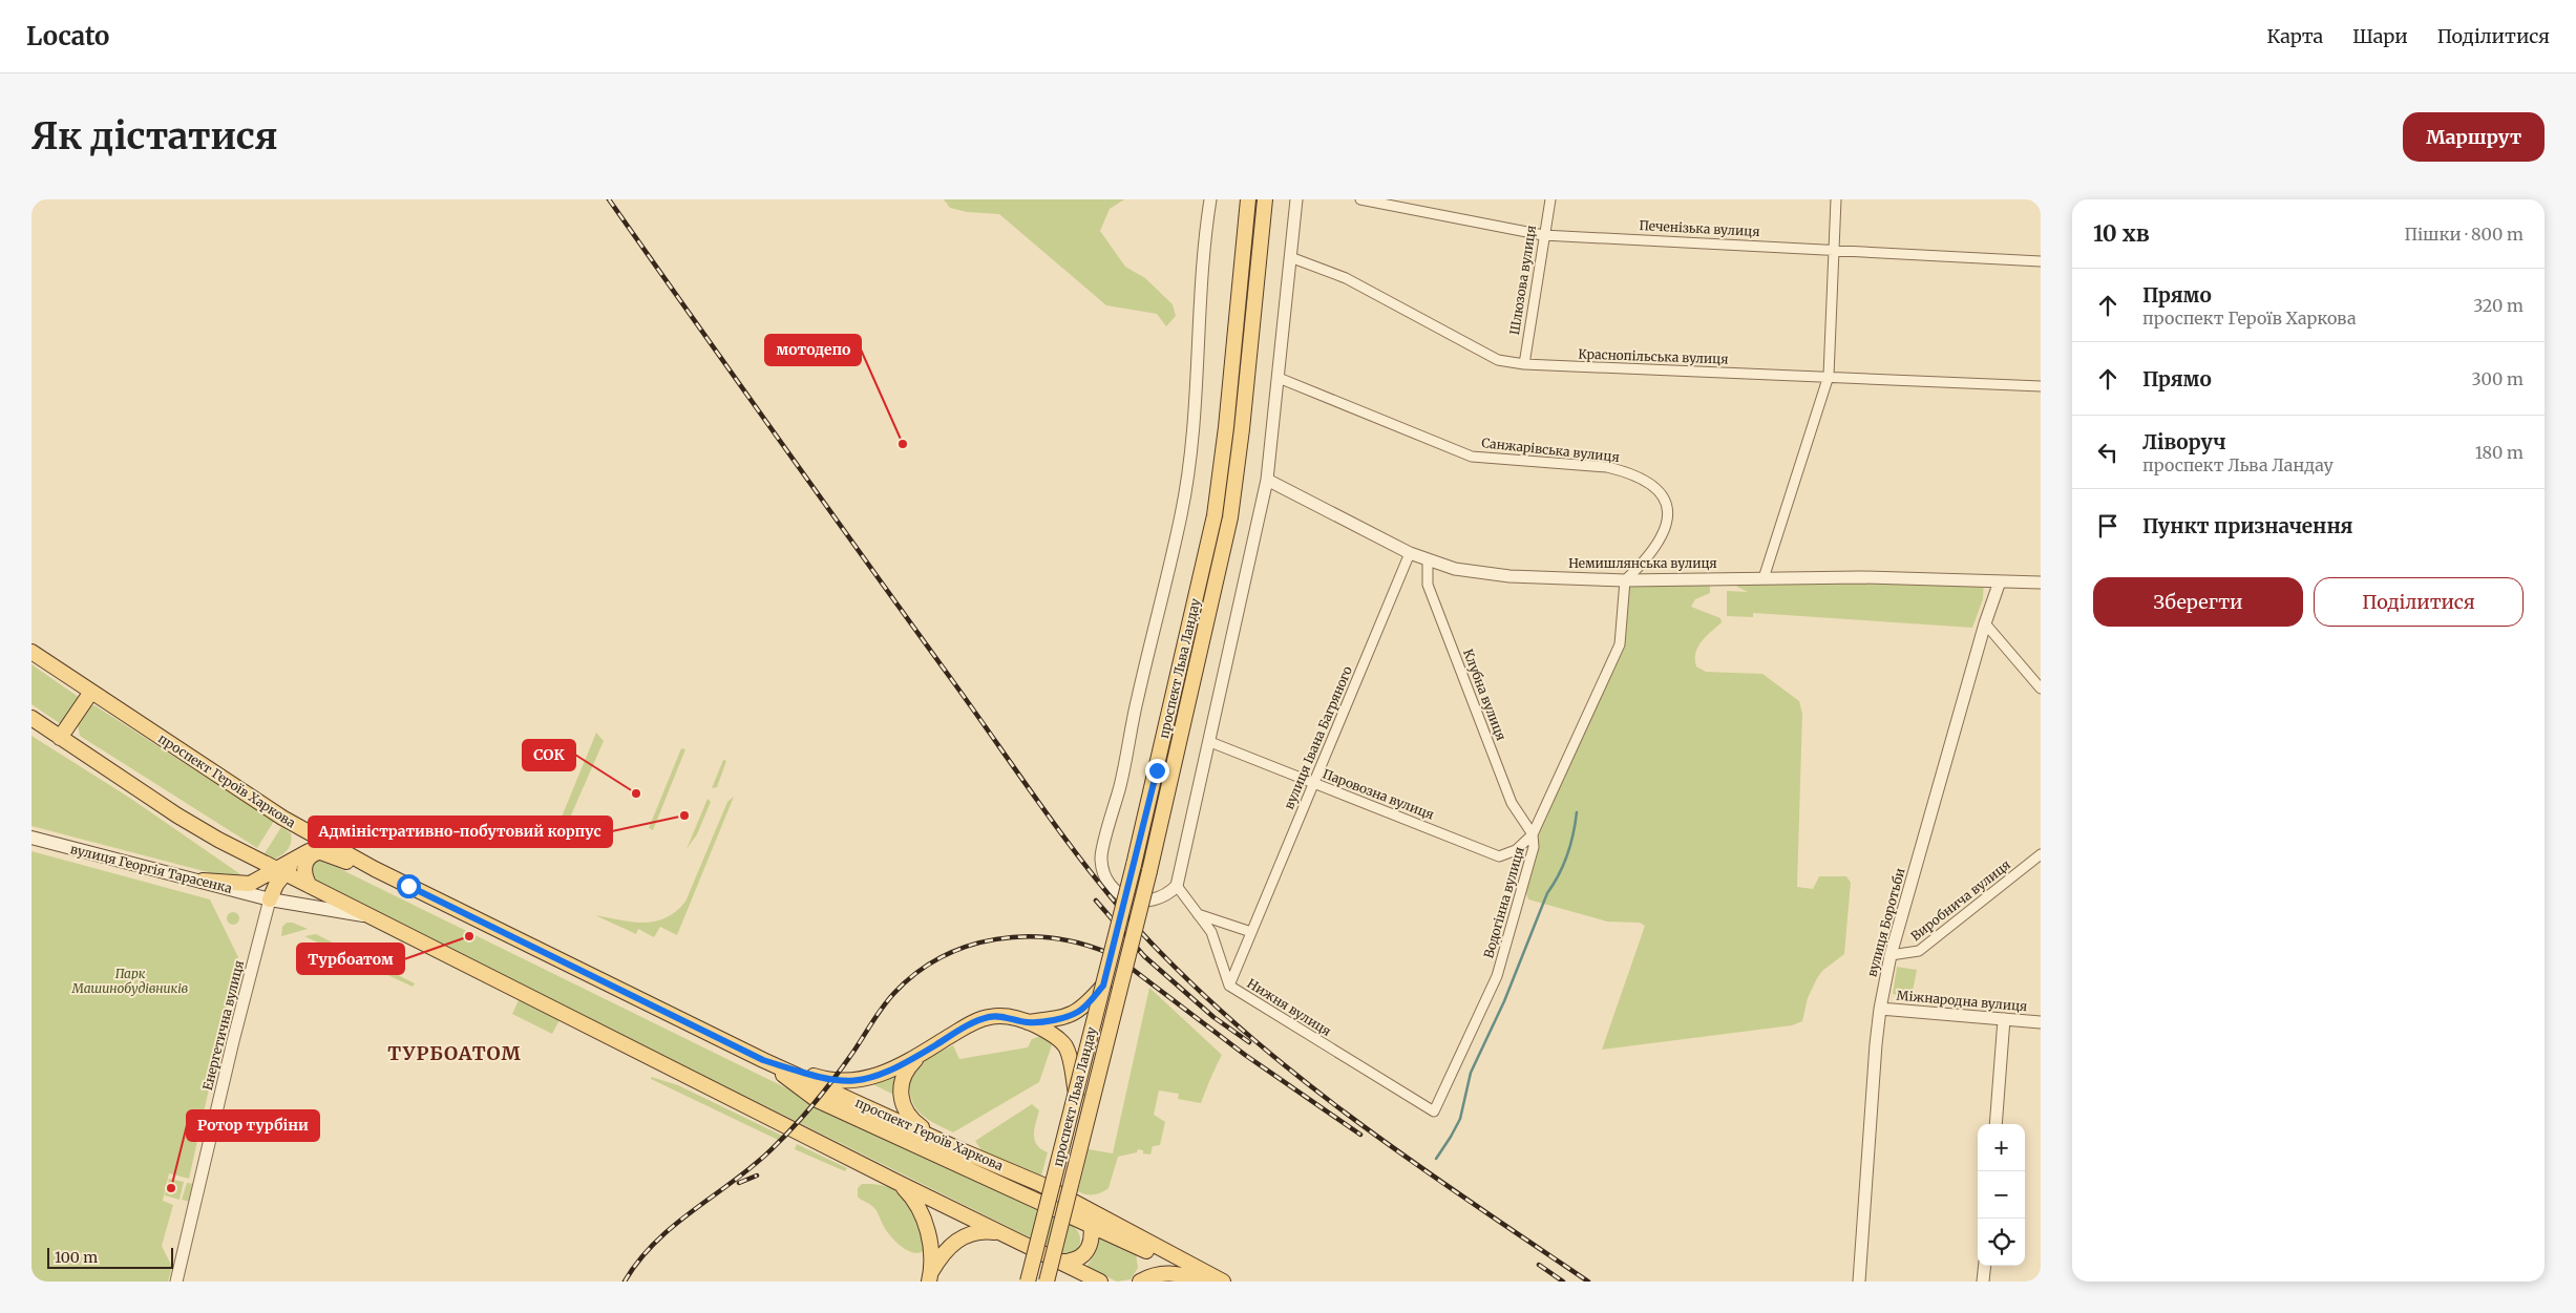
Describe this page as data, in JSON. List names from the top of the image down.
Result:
{
  "streets": {
    "main road": ["проспект Льва Ландау", "проспект Героїв Харкова", "вулиця Георгія Тарасенка"],
    "street": [
      "Печенізька вулиця",
      "Шлюзова вулиця",
      "Краснопільська вулиця",
      "Санжарівська вулиця",
      "Немишлянська вулиця",
      "Клубна вулиця",
      "вулиця Івана Багряного",
      "Паровозна вулиця",
      "Виробнича вулиця",
      "Водогінна вулиця",
      "вулиця Боротьби",
      "Міжнародна вулиця",
      "Нижня вулиця",
      "Енергетична вулиця"
    ]
  },
  "crossings": [
    ["Печенізька вулиця", "Шлюзова вулиця"],
    ["Шлюзова вулиця", "Краснопільська вулиця"],
    ["Санжарівська вулиця", "Немишлянська вулиця"],
    ["Санжарівська вулиця", "Водогінна вулиця"],
    ["Немишлянська вулиця", "Клубна вулиця"],
    ["Немишлянська вулиця", "вулиця Івана Багряного"],
    ["Немишлянська вулиця", "Водогінна вулиця"],
    ["Немишлянська вулиця", "вулиця Боротьби"],
    ["Клубна вулиця", "Паровозна вулиця"],
    ["Клубна вулиця", "Водогінна вулиця"],
    ["вулиця Івана Багряного", "Паровозна вулиця"],
    ["вулиця Івана Багряного", "Нижня вулиця"],
    ["Паровозна вулиця", "Водогінна вулиця"],
    ["вулиця Георгія Тарасенка", "Енергетична вулиця"],
    ["Виробнича вулиця", "вулиця Боротьби"],
    ["Водогінна вулиця", "Нижня вулиця"],
    ["вулиця Боротьби", "Міжнародна вулиця"]
  ],
  "districts": ["ТУРБОАТОМ"],
  "parks": ["Парк Машинобудівників"],
  "places": [
    "мотодепо",
    "СОК",
    "Адміністративно-побутовий корпус",
    "Турбоатом",
    "Ротор турбіни"
  ],
  "scale_bar": "100 m",
  "page": {
    "header": "Locato",
    "nav": ["Карта", "Шари", "Поділитися"],
    "buttons": [
      "Маршрут",
      ["Зберегти", "Поділитися"]
    ],
    "title": "Як дістатися",
    "heading": ["10 хв", "Пішки · 800 m"],
    "list": [
      ["Прямо", "проспект Героїв Харкова", "320 m"],
      ["Прямо", "300 m"],
      ["Ліворуч", "проспект Льва Ландау", "180 m"],
      "Пункт призначення"
    ],
    "map_buttons": ["+", "−"],
    "scale": "100 m"
  }
}
